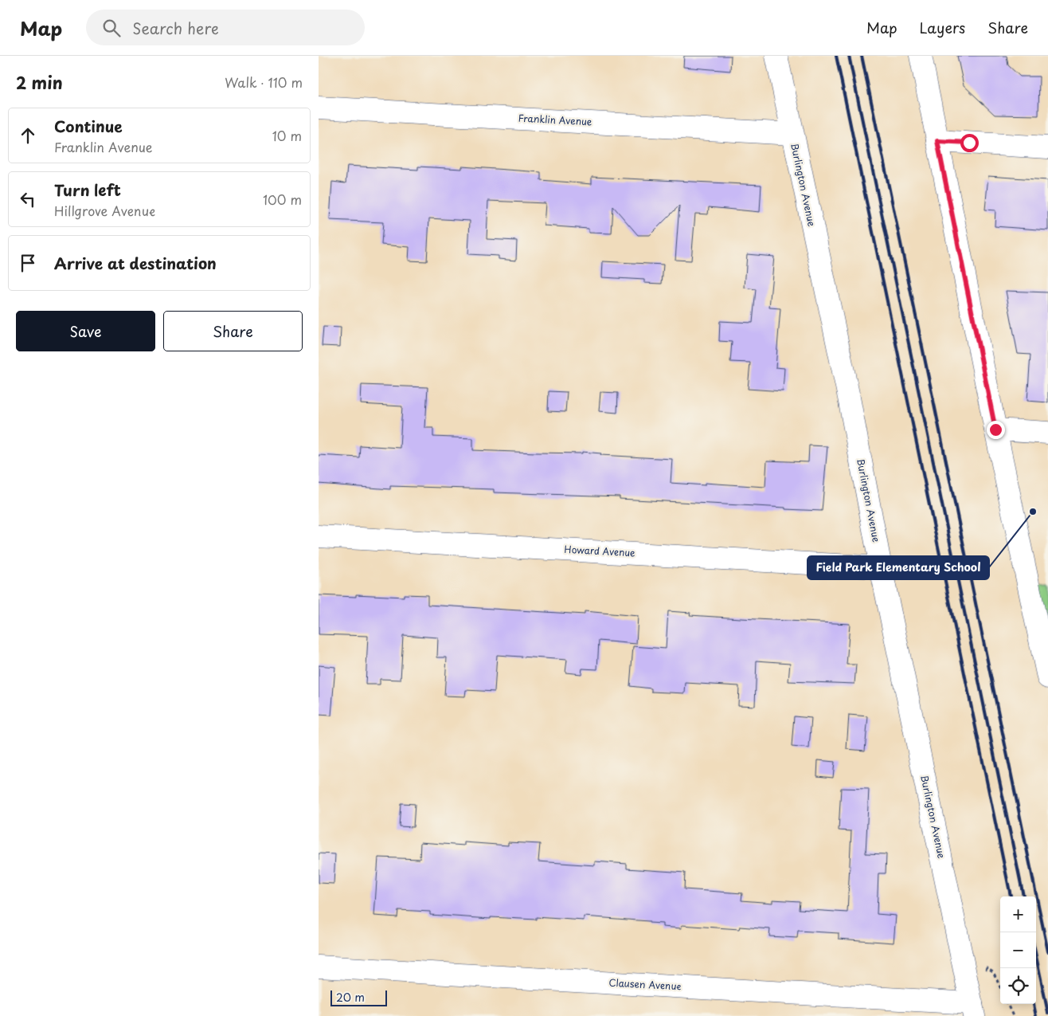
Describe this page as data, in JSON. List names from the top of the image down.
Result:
{
  "streets": {
    "street": [
      "Franklin Avenue",
      "Burlington Avenue",
      "Howard Avenue",
      "Clausen Avenue"
    ]
  },
  "crossings": [
    ["Franklin Avenue", "Burlington Avenue"],
    ["Burlington Avenue", "Howard Avenue"],
    ["Burlington Avenue", "Clausen Avenue"]
  ],
  "places": ["Field Park Elementary School"],
  "scale_bar": "20 m",
  "page": {
    "header": "Map",
    "search": "Search here",
    "nav": ["Map", "Layers", "Share"],
    "heading": ["2 min", "Walk · 110 m"],
    "list": [
      ["Continue", "Franklin Avenue", "10 m"],
      ["Turn left", "Hillgrove Avenue", "100 m"],
      "Arrive at destination"
    ],
    "buttons": ["Save", "Share"],
    "map_buttons": ["+", "−"],
    "scale": "20 m"
  }
}
